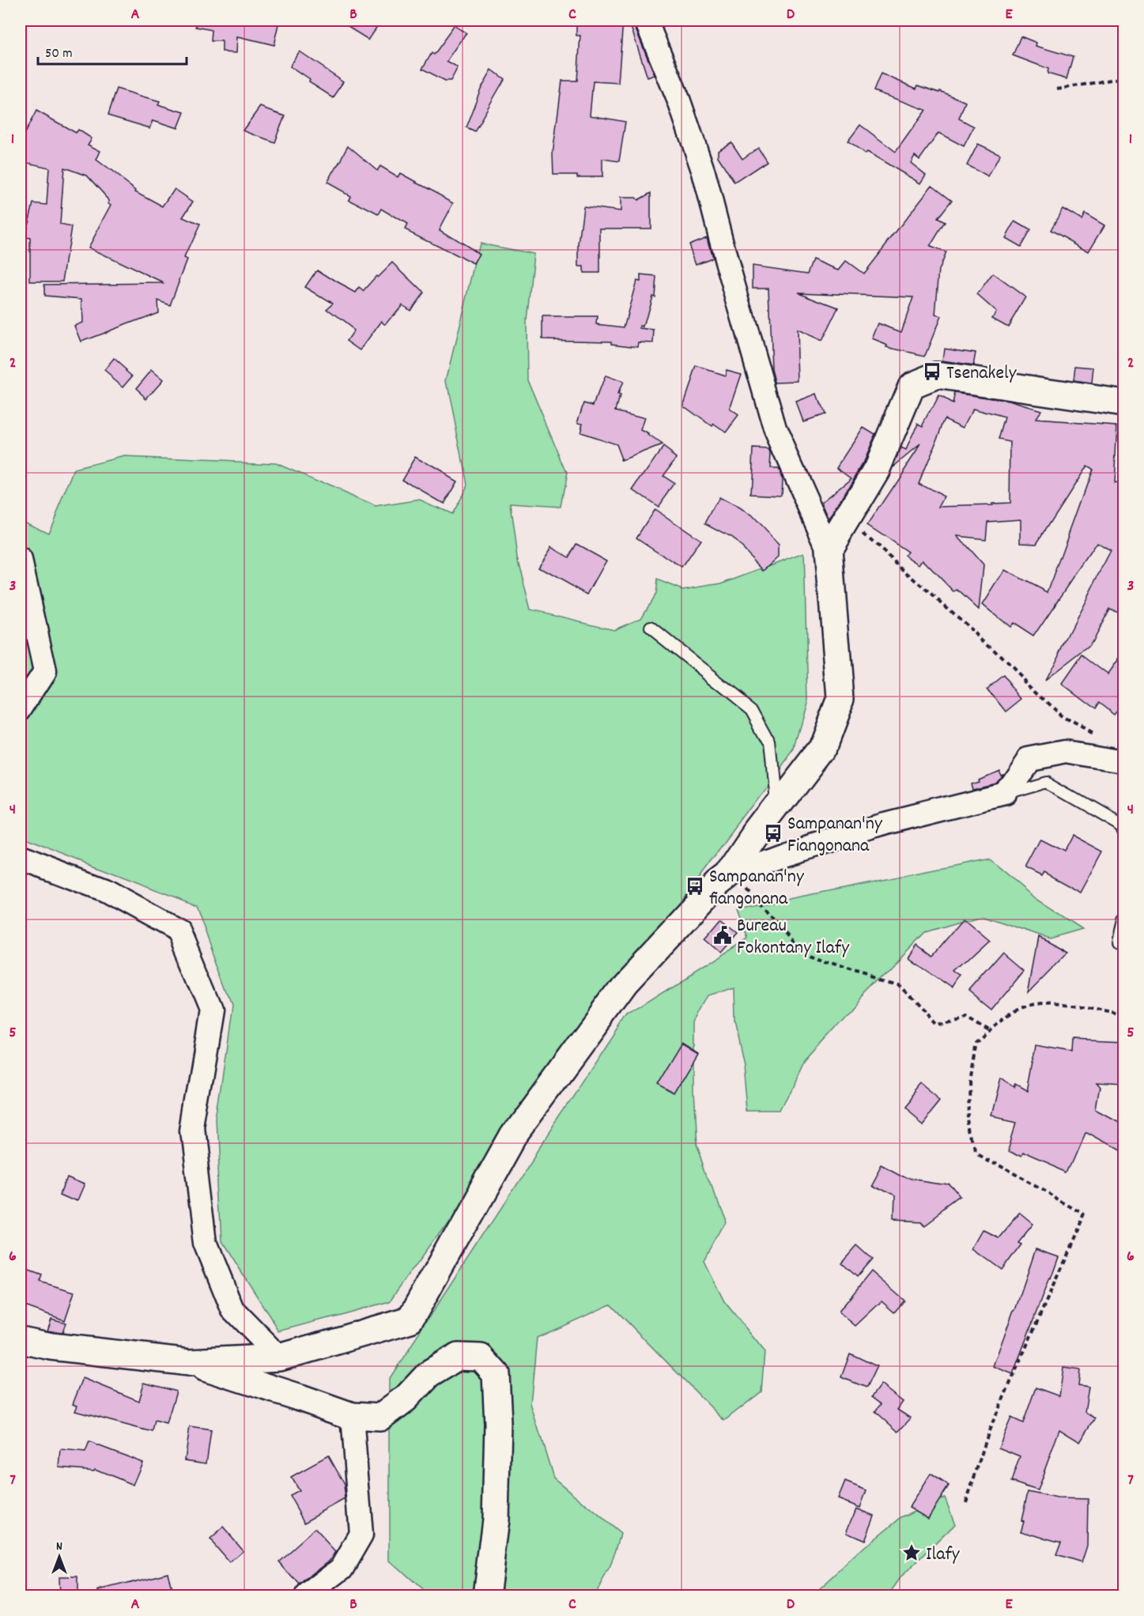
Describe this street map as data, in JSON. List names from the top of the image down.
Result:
{
  "places": {
    "bus stop": ["Tsenakely", "Sampanan'ny Fiangonana", "Sampanan'ny fiangonana"],
    "public building": ["Bureau Fokontany Ilafy"],
    "place": ["Ilafy"]
  },
  "scale_bar": "50 m",
  "north": "top",
  "grid": {
    "columns": [
      "A",
      "B",
      "C",
      "D",
      "E"
    ],
    "rows": [
      "1",
      "2",
      "3",
      "4",
      "5",
      "6",
      "7"
    ]
  }
}
